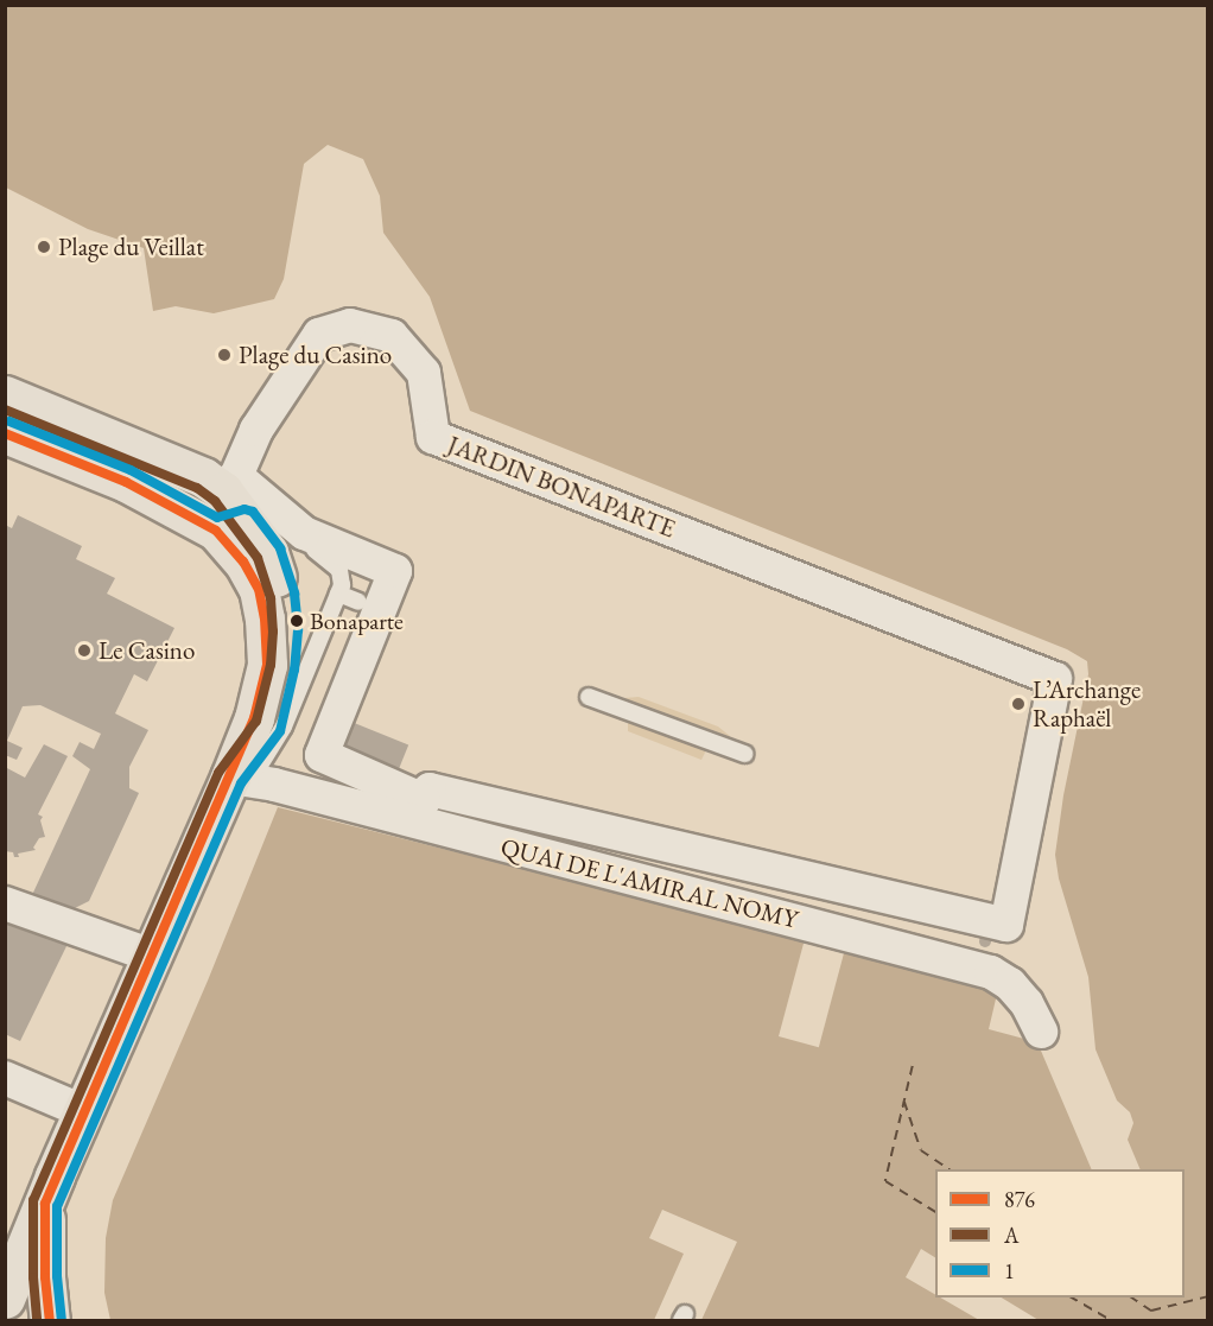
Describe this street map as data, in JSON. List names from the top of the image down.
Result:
{
  "streets": {
    "street": ["JARDIN BONAPARTE", "QUAI DE L'AMIRAL NOMY"]
  },
  "places": [
    "Plage du Veillat",
    "Plage du Casino",
    "Bonaparte",
    "Le Casino",
    "L’Archange Raphaël"
  ],
  "lines": ["transit line A", "transit line 1", "transit line 876"],
  "legend": ["876", "A", "1"]
}
